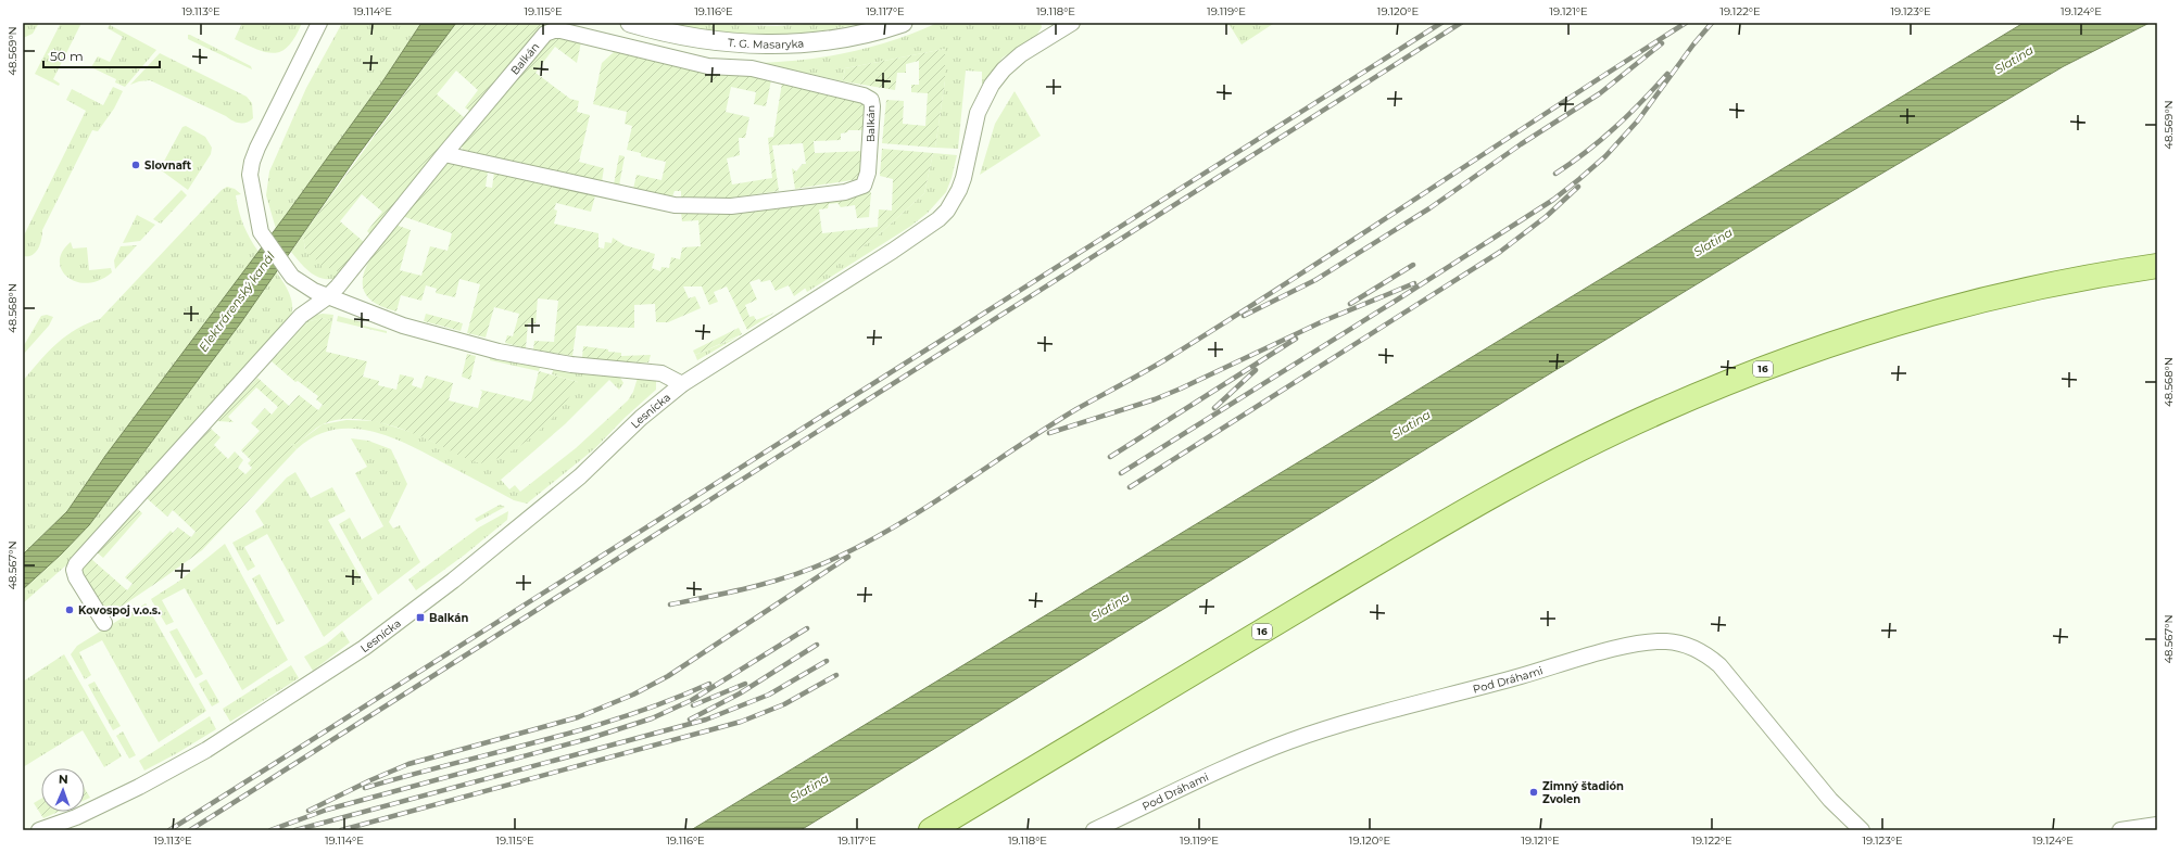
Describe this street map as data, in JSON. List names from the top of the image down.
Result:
{
  "streets": {
    "main road": ["16"],
    "street": [
      "T. G. Masaryka",
      "Balkán",
      "Lesnícka",
      "Pod Dráhami"
    ]
  },
  "crossings": [
    ["Balkán", "Lesnícka"]
  ],
  "water": ["Slatina", "Elektrárenský kanál"],
  "places": {
    "other": ["Slovnaft", "Kovospoj v.o.s.", "Zimný štadión Zvolen"],
    "transit": ["Balkán"]
  },
  "scale_bar": "50 m",
  "north": "top",
  "coordinates": [
    "19.113°E",
    "19.114°E",
    "19.115°E",
    "19.116°E",
    "19.117°E",
    "19.118°E",
    "19.119°E",
    "19.120°E",
    "19.121°E",
    "19.122°E",
    "19.123°E",
    "19.124°E",
    "48.569°N",
    "48.568°N",
    "48.567°N"
  ]
}
